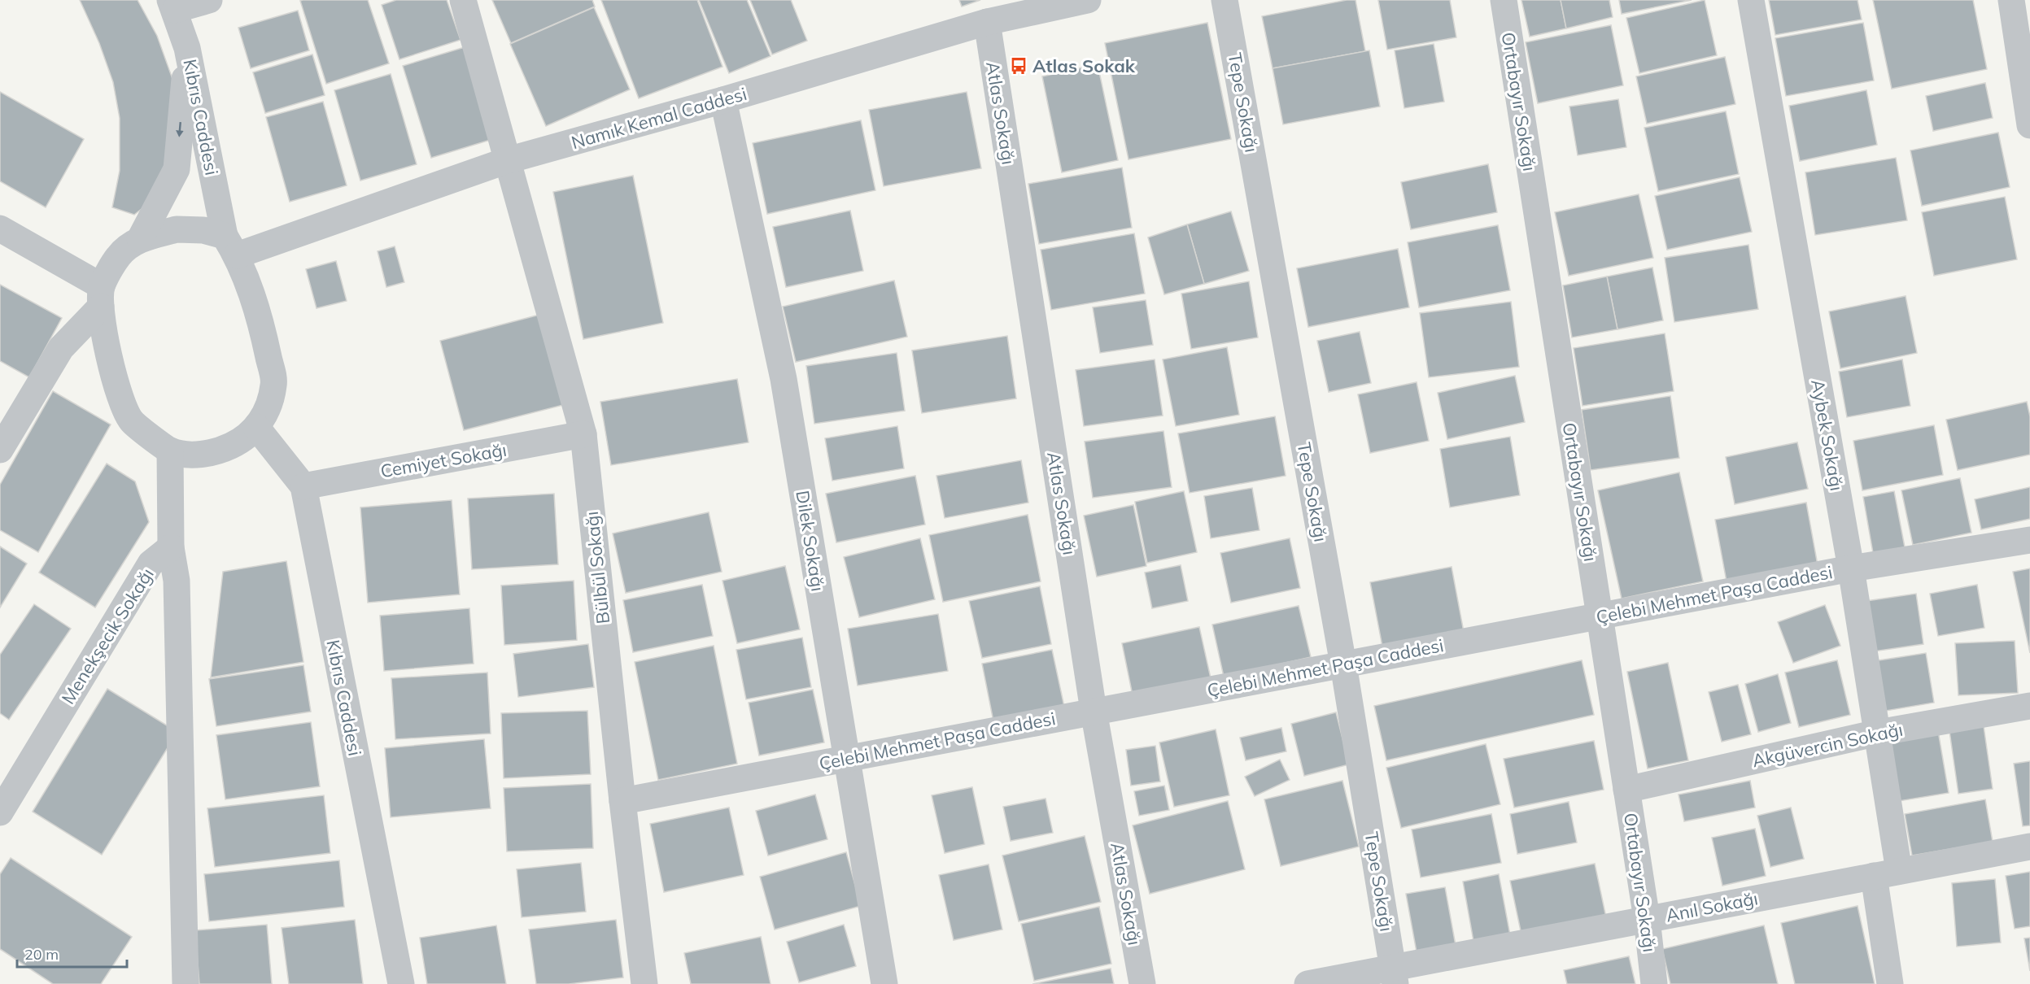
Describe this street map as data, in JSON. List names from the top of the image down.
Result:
{
  "streets": {
    "street": [
      "Ortabayır Sokağı",
      "Tepe Sokağı",
      "Atlas Sokağı",
      "Kıbrıs Caddesi",
      "Namık Kemal Caddesi",
      "Aybek Sokağı",
      "Cemiyet Sokağı",
      "Dilek Sokağı",
      "Bülbül Sokağı",
      "Çelebi Mehmet Paşa Caddesi",
      "Menekşecik Sokağı",
      "Akgüvercin Sokağı",
      "Anıl Sokağı"
    ]
  },
  "crossings": [
    ["Ortabayır Sokağı", "Çelebi Mehmet Paşa Caddesi"],
    ["Ortabayır Sokağı", "Akgüvercin Sokağı"],
    ["Ortabayır Sokağı", "Anıl Sokağı"],
    ["Tepe Sokağı", "Çelebi Mehmet Paşa Caddesi"],
    ["Tepe Sokağı", "Anıl Sokağı"],
    ["Atlas Sokağı", "Namık Kemal Caddesi"],
    ["Atlas Sokağı", "Çelebi Mehmet Paşa Caddesi"],
    ["Kıbrıs Caddesi", "Namık Kemal Caddesi"],
    ["Kıbrıs Caddesi", "Cemiyet Sokağı"],
    ["Namık Kemal Caddesi", "Dilek Sokağı"],
    ["Namık Kemal Caddesi", "Bülbül Sokağı"],
    ["Aybek Sokağı", "Çelebi Mehmet Paşa Caddesi"],
    ["Aybek Sokağı", "Akgüvercin Sokağı"],
    ["Aybek Sokağı", "Anıl Sokağı"],
    ["Cemiyet Sokağı", "Bülbül Sokağı"],
    ["Dilek Sokağı", "Çelebi Mehmet Paşa Caddesi"],
    ["Bülbül Sokağı", "Çelebi Mehmet Paşa Caddesi"]
  ],
  "places": {
    "bus stop": ["Atlas Sokak"]
  },
  "scale_bar": "20 m"
}
